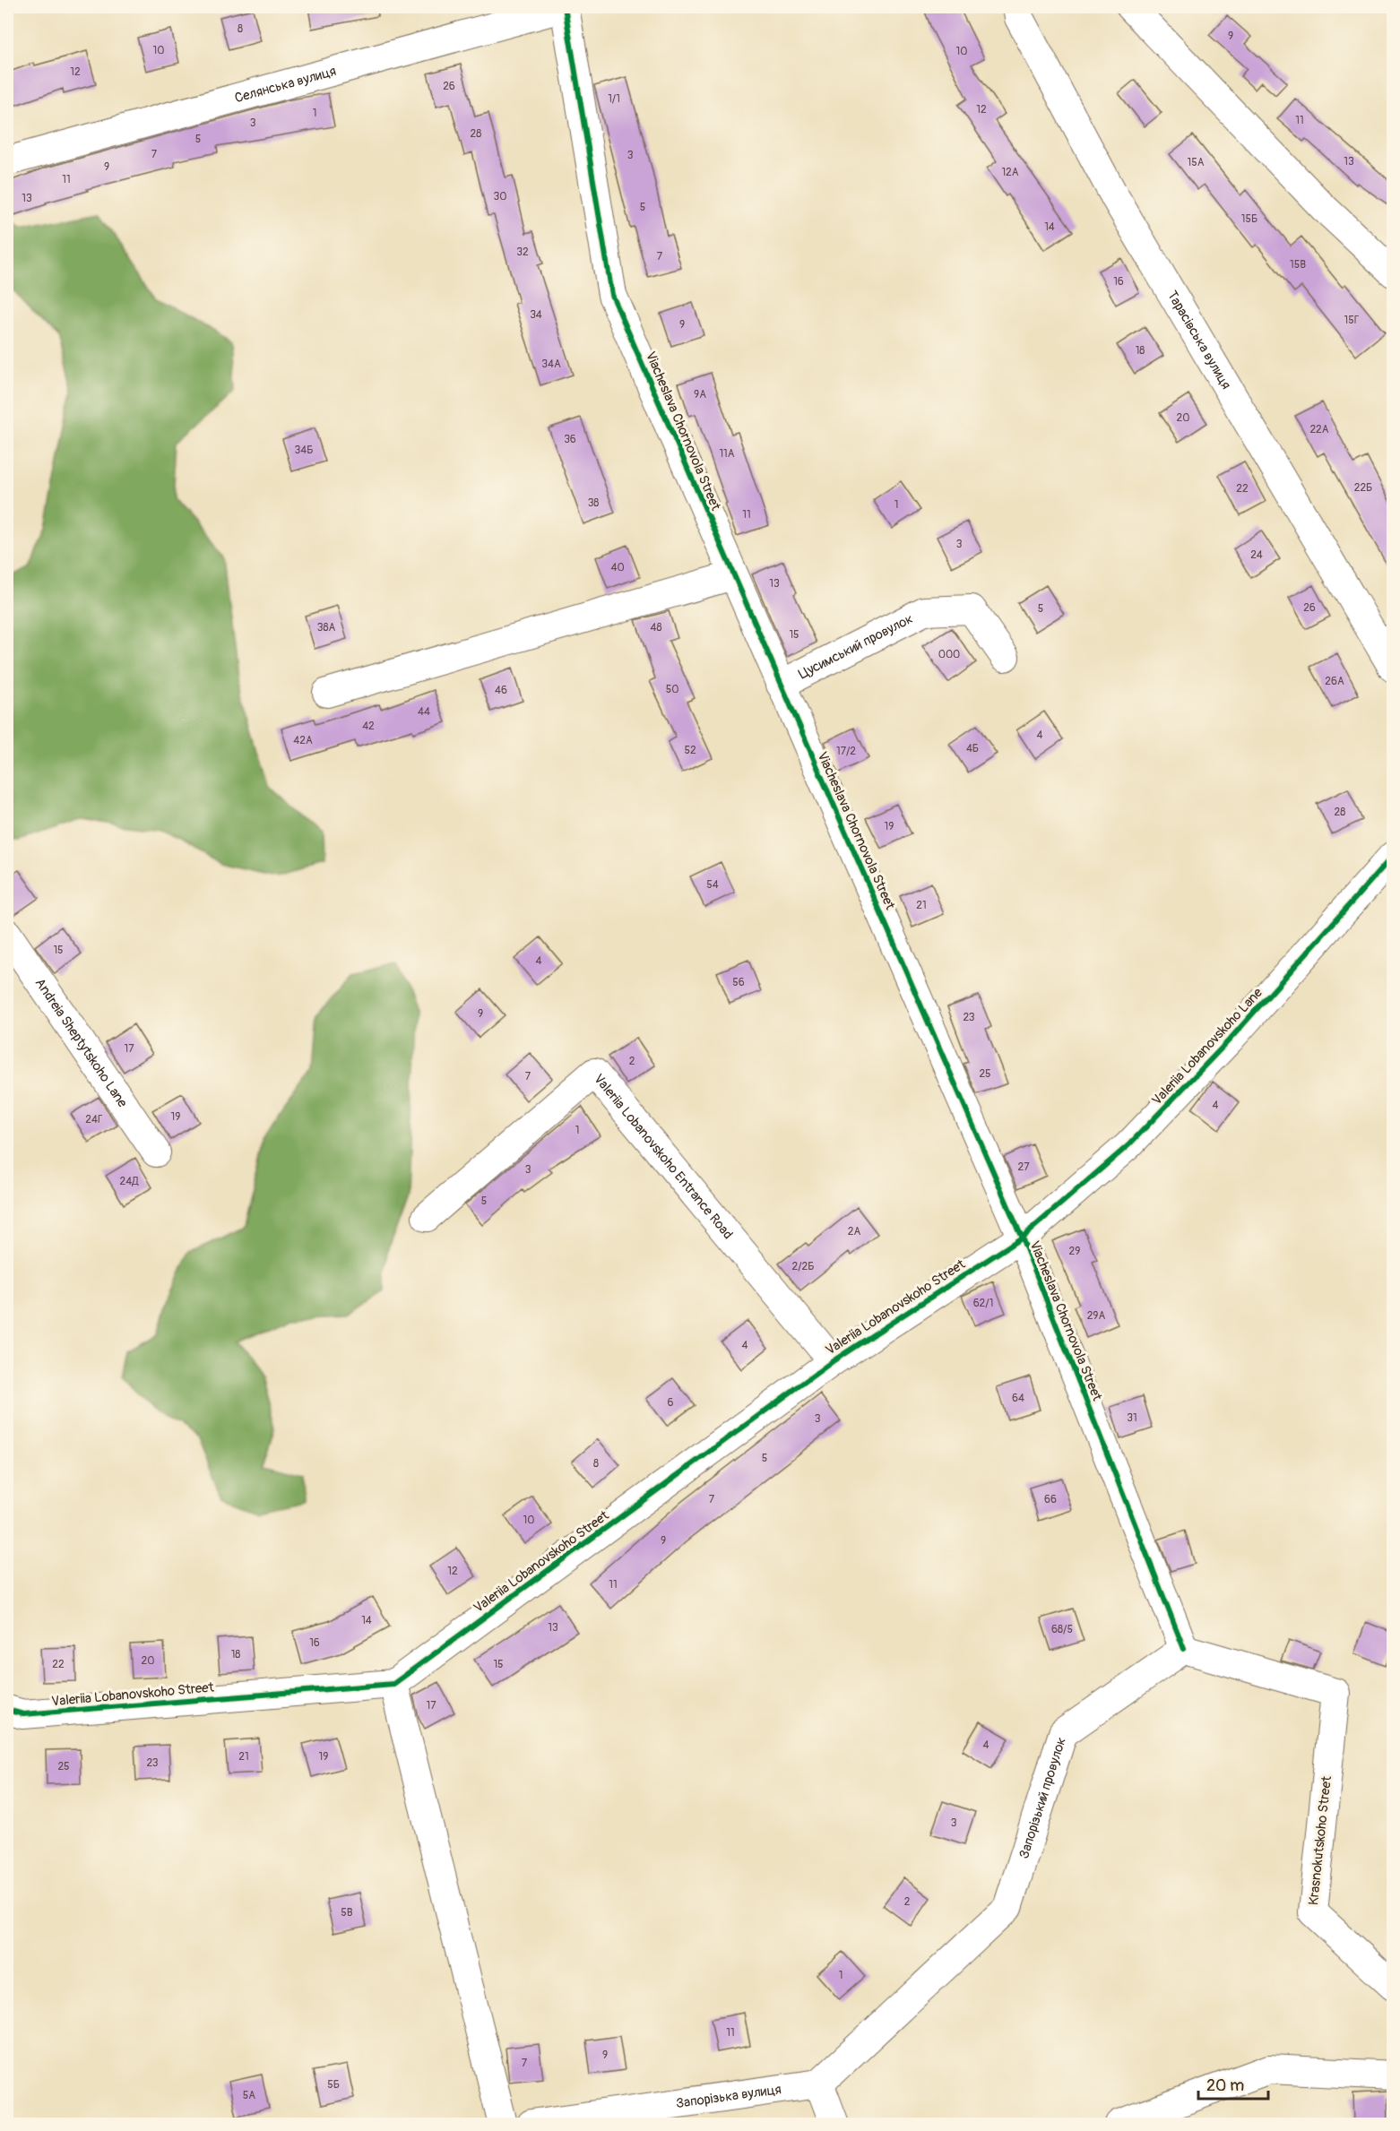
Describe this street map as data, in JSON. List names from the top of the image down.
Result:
{
  "streets": {
    "street": [
      "Селянська вулиця",
      "Тарасівська вулиця",
      "Viacheslava Chornovola Street",
      "Цусимський провулок",
      "Andreia Sheptytskoho Lane",
      "Valeriia Lobanovskoho Lane",
      "Valeriia Lobanovskoho Entrance Road",
      "Valeriia Lobanovskoho Street",
      "Запорізький провулок",
      "Krasnokutskoho Street",
      "Запорізька вулиця"
    ]
  },
  "crossings": [
    ["Селянська вулиця", "Viacheslava Chornovola Street"],
    ["Viacheslava Chornovola Street", "Цусимський провулок"],
    ["Viacheslava Chornovola Street", "Valeriia Lobanovskoho Lane"],
    ["Viacheslava Chornovola Street", "Valeriia Lobanovskoho Street"],
    ["Viacheslava Chornovola Street", "Запорізький провулок"],
    ["Viacheslava Chornovola Street", "Krasnokutskoho Street"],
    ["Valeriia Lobanovskoho Lane", "Valeriia Lobanovskoho Street"],
    ["Valeriia Lobanovskoho Entrance Road", "Valeriia Lobanovskoho Street"],
    ["Запорізький провулок", "Krasnokutskoho Street"],
    ["Запорізький провулок", "Запорізька вулиця"]
  ],
  "house_numbers": [
    "8",
    "9",
    "10",
    "10",
    "12",
    "26",
    "1/1",
    "12",
    "1",
    "11",
    "3",
    "28",
    "5",
    "7",
    "3",
    "13",
    "15А",
    "9",
    "12А",
    "11",
    "30",
    "13",
    "5",
    "15Б",
    "14",
    "32",
    "7",
    "15В",
    "16",
    "34",
    "15Г",
    "9",
    "18",
    "34А",
    "9А",
    "20",
    "22А",
    "36",
    "34Б",
    "11А",
    "22Б",
    "22",
    "38",
    "1",
    "11",
    "3",
    "24",
    "40",
    "13",
    "26",
    "5",
    "38А",
    "48",
    "15",
    "000",
    "26А",
    "50",
    "46",
    "44",
    "42",
    "4",
    "42А",
    "4Б",
    "52",
    "17/2",
    "28",
    "19",
    "54",
    "21",
    "15",
    "4",
    "56",
    "9",
    "23",
    "17",
    "2",
    "25",
    "7",
    "4",
    "19",
    "24Г",
    "1",
    "27",
    "3",
    "24Д",
    "5",
    "2А",
    "29",
    "2/2Б",
    "62/1",
    "29А",
    "4",
    "64",
    "6",
    "31",
    "3",
    "5",
    "8",
    "7",
    "66",
    "10",
    "9",
    "12",
    "11",
    "14",
    "13",
    "68/5",
    "16",
    "18",
    "20",
    "22",
    "15",
    "17",
    "4",
    "21",
    "19",
    "23",
    "25",
    "3",
    "2",
    "5В",
    "1",
    "11",
    "9",
    "7",
    "5Б",
    "5А"
  ],
  "scale_bar": "20 m"
}
